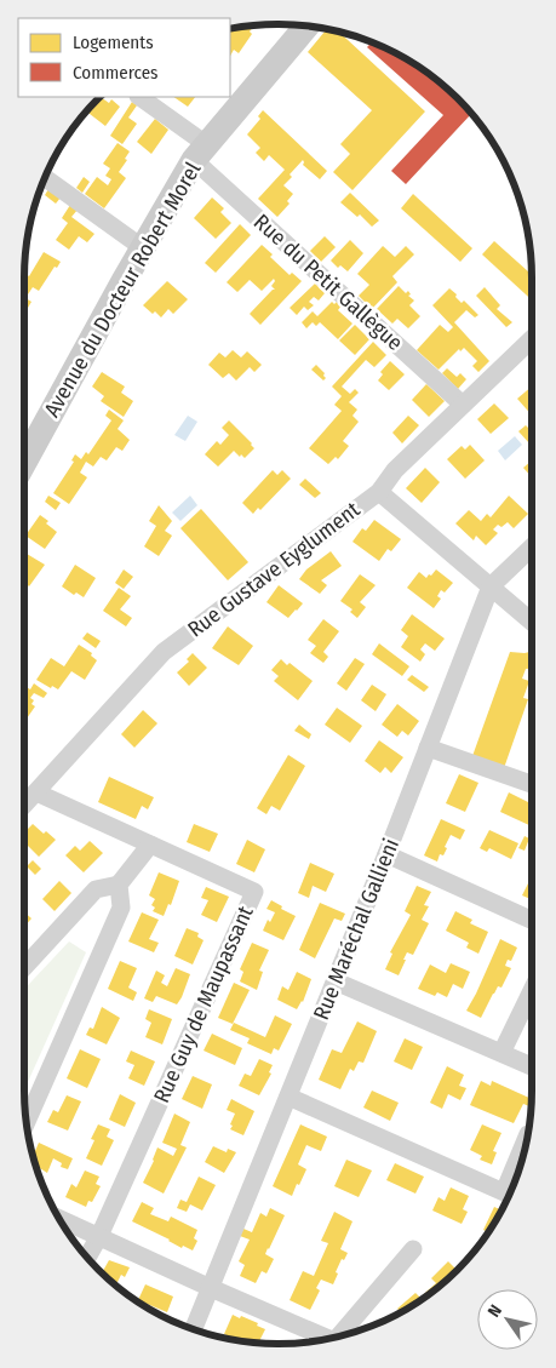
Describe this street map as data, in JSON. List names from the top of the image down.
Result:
{
  "streets": {
    "street": [
      "Rue du Petit Gallègue",
      "Avenue du Docteur Robert Morel",
      "Rue Gustave Eyglument",
      "Rue Maréchal Gallieni",
      "Rue Guy de Maupassant"
    ]
  },
  "crossings": [
    ["Rue du Petit Gallègue", "Avenue du Docteur Robert Morel"],
    ["Rue du Petit Gallègue", "Rue Gustave Eyglument"],
    ["Rue Gustave Eyglument", "Rue Guy de Maupassant"]
  ],
  "legend": ["Logements", "Commerces"],
  "north": "top left"
}
